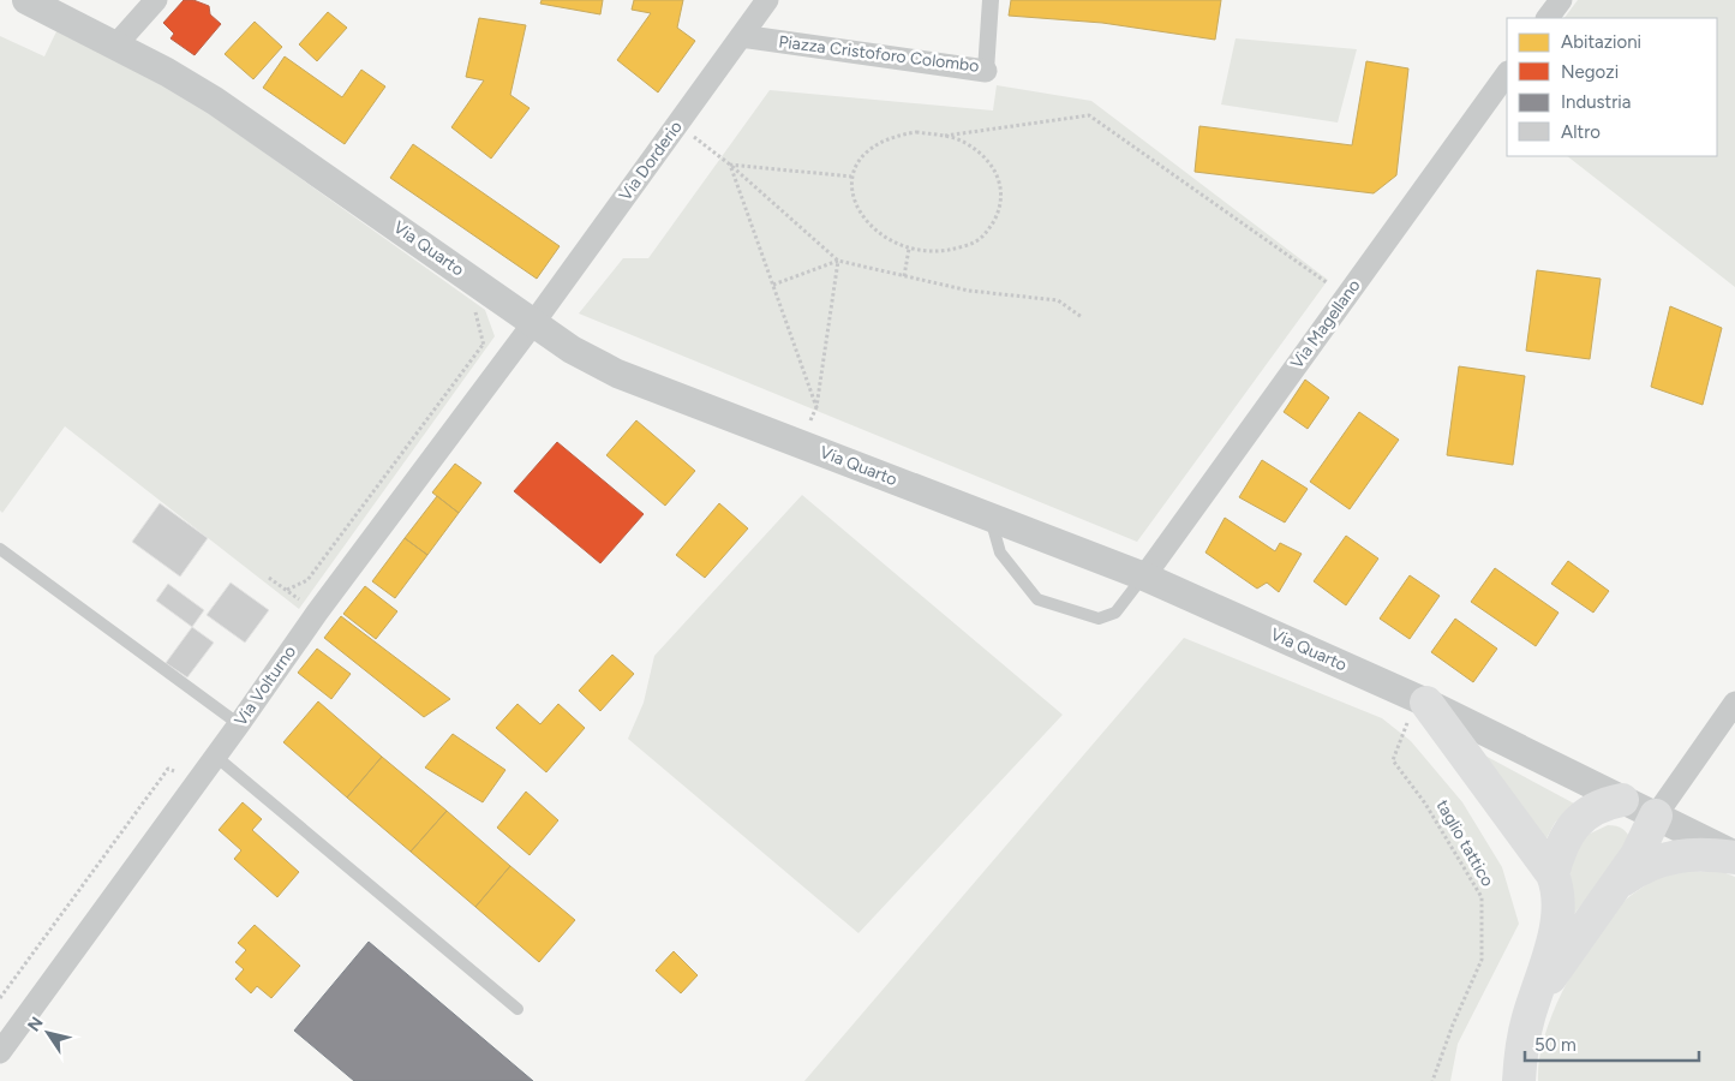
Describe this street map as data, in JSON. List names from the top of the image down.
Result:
{
  "streets": {
    "street": [
      "Piazza Cristoforo Colombo",
      "Via Dorderio",
      "Via Quarto",
      "Via Magellano",
      "Via Volturno"
    ],
    "path": ["taglio tattico"]
  },
  "crossings": [
    ["Piazza Cristoforo Colombo", "Via Dorderio"],
    ["Via Dorderio", "Via Quarto"],
    ["Via Dorderio", "Via Volturno"],
    ["Via Quarto", "Via Magellano"],
    ["Via Quarto", "Via Volturno"],
    ["Via Quarto", "taglio tattico"]
  ],
  "legend": [
    "Abitazioni",
    "Negozi",
    "Industria",
    "Altro"
  ],
  "scale_bar": "50 m",
  "north": "top left"
}
